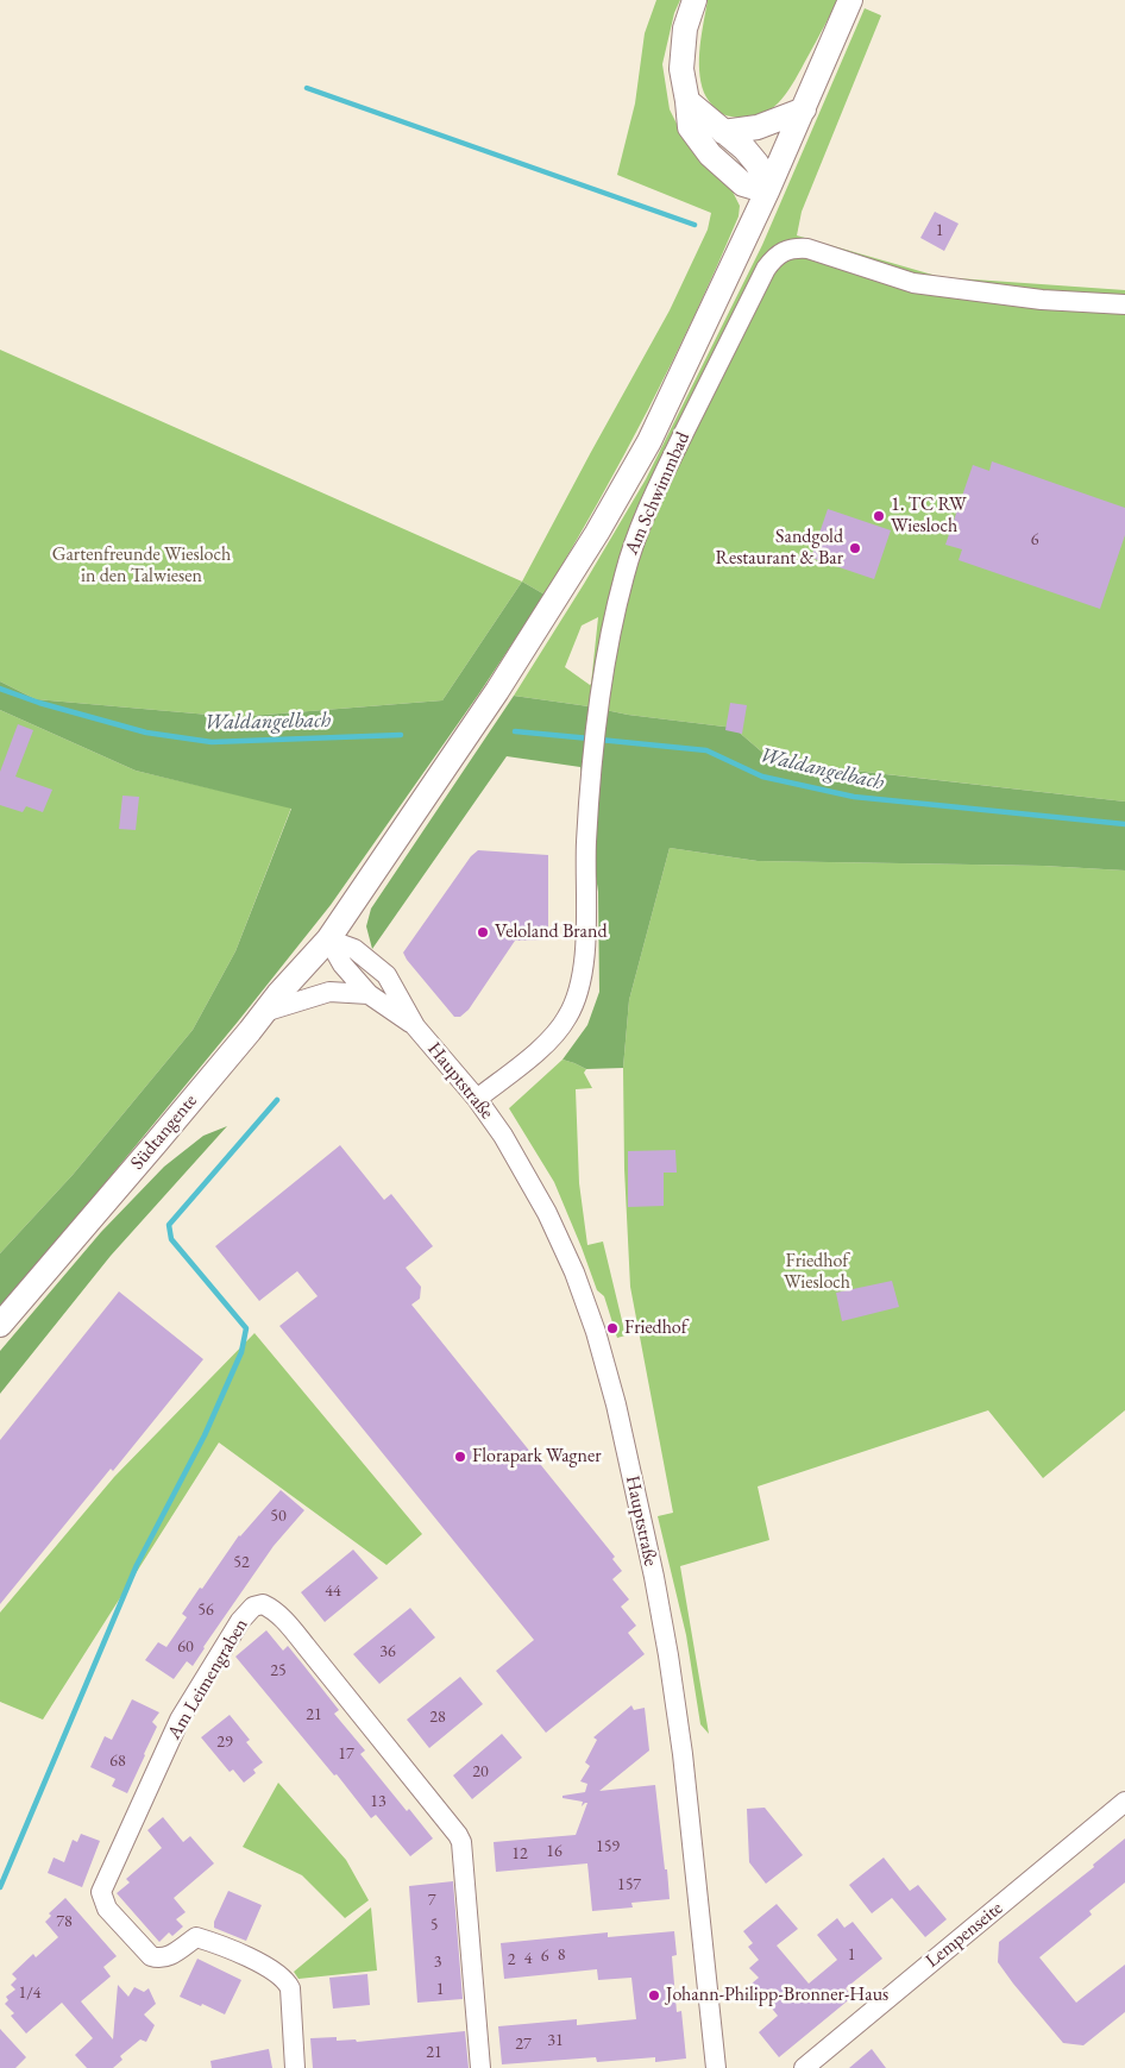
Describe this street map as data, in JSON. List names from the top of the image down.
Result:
{
  "streets": {
    "main road": ["Südtangente"],
    "street": [
      "Am Schwimmbad",
      "Hauptstraße",
      "Am Leimengraben",
      "Lempenseite"
    ]
  },
  "crossings": [
    ["Am Schwimmbad", "Hauptstraße"],
    ["Hauptstraße", "Südtangente"]
  ],
  "water": ["Waldangelbach"],
  "parks": ["Gartenfreunde Wiesloch in den Talwiesen", "Friedhof Wiesloch"],
  "places": [
    "1. TC RW Wiesloch",
    "Sandgold Restaurant & Bar",
    "Veloland Brand",
    "Friedhof",
    "Florapark Wagner",
    "Johann-Philipp-Bronner-Haus"
  ],
  "house_numbers": [
    "1",
    "6",
    "50",
    "52",
    "44",
    "56",
    "60",
    "36",
    "25",
    "21",
    "28",
    "29",
    "17",
    "68",
    "20",
    "13",
    "159",
    "16",
    "12",
    "157",
    "7",
    "78",
    "5",
    "8",
    "1",
    "6",
    "4",
    "2",
    "3",
    "1",
    "1/4",
    "31",
    "27",
    "21"
  ]
}
